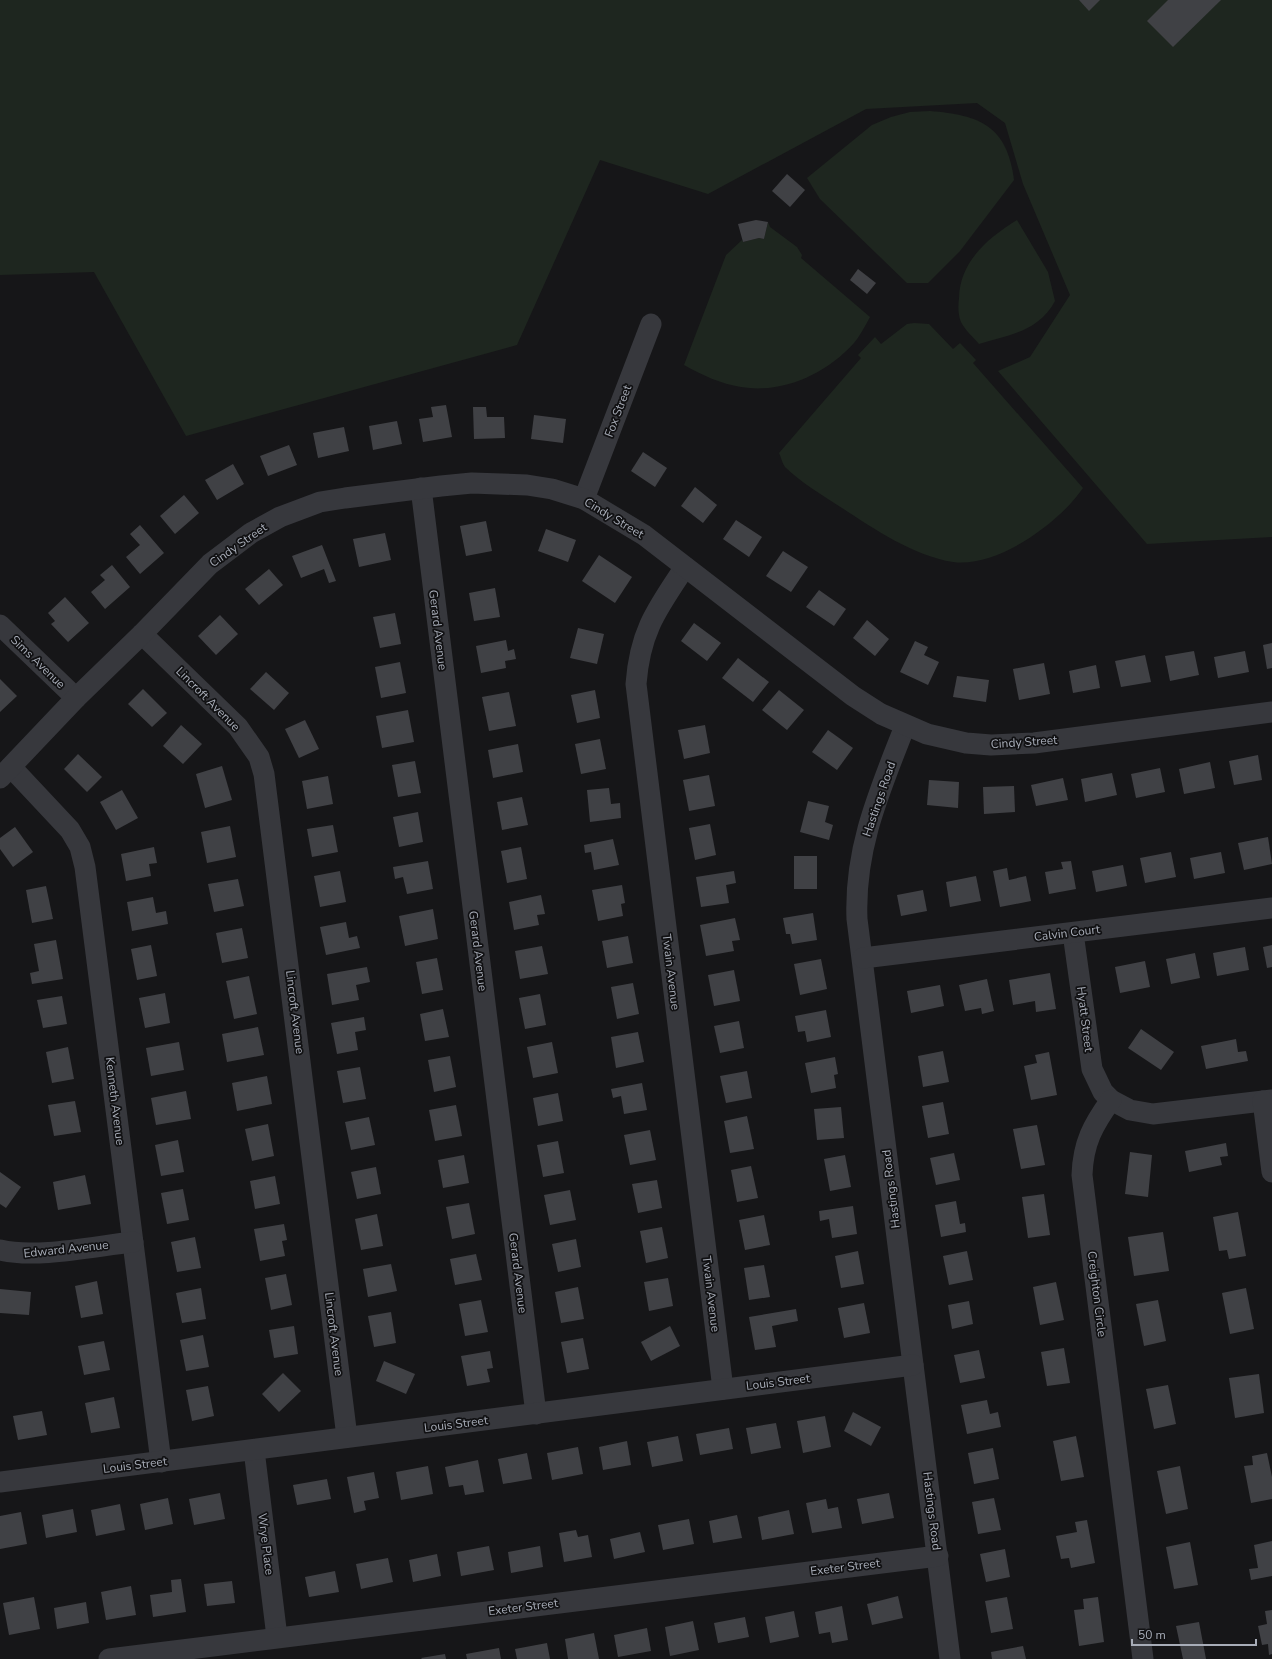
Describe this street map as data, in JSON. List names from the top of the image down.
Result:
{
  "streets": {
    "street": [
      "Fox Street",
      "Cindy Street",
      "Gerard Avenue",
      "Sims Avenue",
      "Lincroft Avenue",
      "Hastings Road",
      "Calvin Court",
      "Twain Avenue",
      "Hyatt Street",
      "Kenneth Avenue",
      "Edward Avenue",
      "Creighton Circle",
      "Louis Street",
      "Wrye Place",
      "Exeter Street"
    ]
  },
  "crossings": [
    ["Fox Street", "Cindy Street"],
    ["Cindy Street", "Gerard Avenue"],
    ["Cindy Street", "Sims Avenue"],
    ["Cindy Street", "Lincroft Avenue"],
    ["Cindy Street", "Hastings Road"],
    ["Cindy Street", "Twain Avenue"],
    ["Cindy Street", "Kenneth Avenue"],
    ["Gerard Avenue", "Louis Street"],
    ["Lincroft Avenue", "Louis Street"],
    ["Hastings Road", "Calvin Court"],
    ["Hastings Road", "Louis Street"],
    ["Hastings Road", "Exeter Street"],
    ["Calvin Court", "Hyatt Street"],
    ["Twain Avenue", "Louis Street"],
    ["Hyatt Street", "Creighton Circle"],
    ["Kenneth Avenue", "Edward Avenue"],
    ["Kenneth Avenue", "Louis Street"],
    ["Louis Street", "Wrye Place"],
    ["Wrye Place", "Exeter Street"]
  ],
  "scale_bar": "50 m"
}
